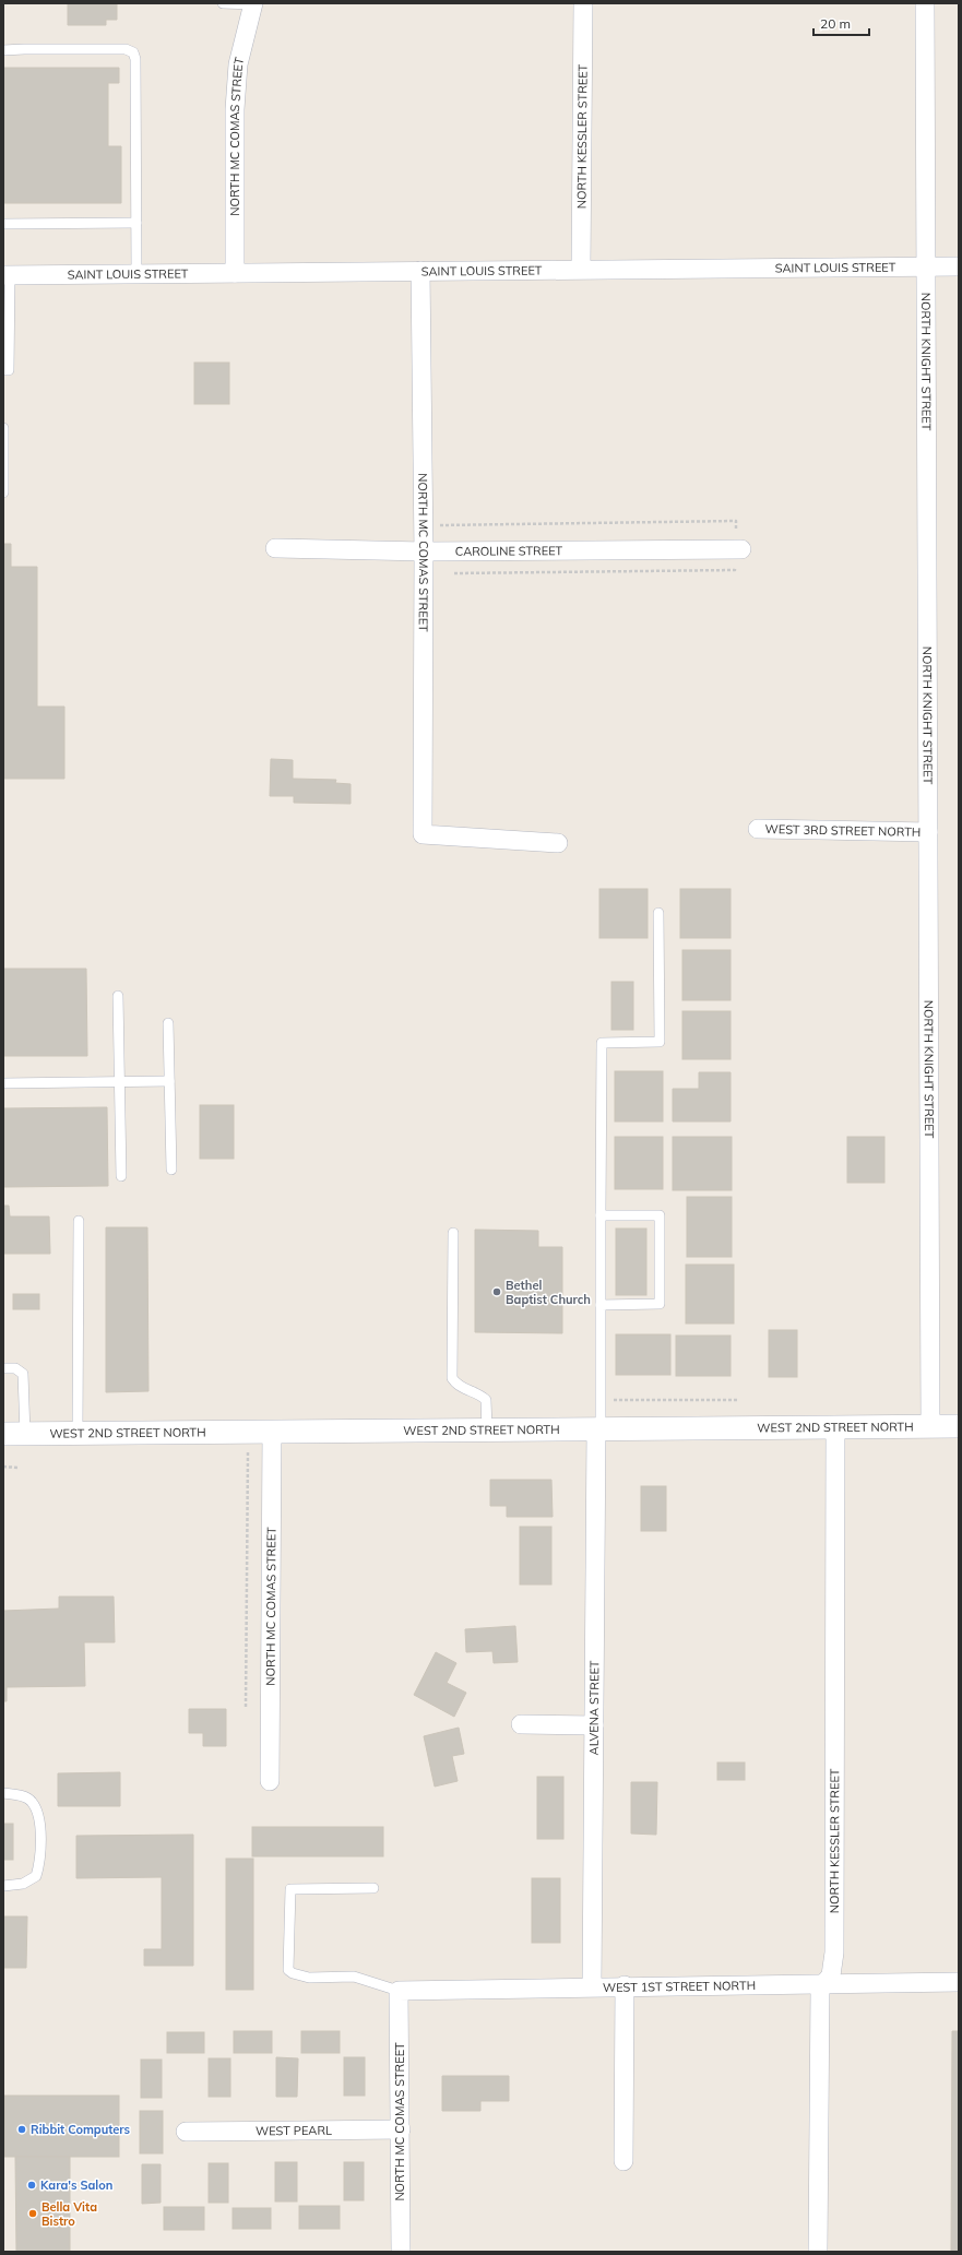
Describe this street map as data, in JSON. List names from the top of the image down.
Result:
{
  "streets": {
    "street": [
      "NORTH KESSLER STREET",
      "NORTH MC COMAS STREET",
      "SAINT LOUIS STREET",
      "NORTH KNIGHT STREET",
      "CAROLINE STREET",
      "WEST 3RD STREET NORTH",
      "WEST 2ND STREET NORTH",
      "ALVENA STREET",
      "WEST 1ST STREET NORTH",
      "WEST PEARL"
    ]
  },
  "crossings": [
    ["NORTH KESSLER STREET", "SAINT LOUIS STREET"],
    ["NORTH KESSLER STREET", "WEST 2ND STREET NORTH"],
    ["NORTH KESSLER STREET", "WEST 1ST STREET NORTH"],
    ["NORTH MC COMAS STREET", "SAINT LOUIS STREET"],
    ["NORTH MC COMAS STREET", "CAROLINE STREET"],
    ["NORTH MC COMAS STREET", "WEST 2ND STREET NORTH"],
    ["NORTH MC COMAS STREET", "WEST 1ST STREET NORTH"],
    ["NORTH MC COMAS STREET", "WEST PEARL"],
    ["SAINT LOUIS STREET", "NORTH KNIGHT STREET"],
    ["NORTH KNIGHT STREET", "WEST 3RD STREET NORTH"],
    ["NORTH KNIGHT STREET", "WEST 2ND STREET NORTH"],
    ["WEST 2ND STREET NORTH", "ALVENA STREET"],
    ["ALVENA STREET", "WEST 1ST STREET NORTH"]
  ],
  "places": [
    "Bethel Baptist Church",
    "Ribbit Computers",
    "Kara's Salon",
    "Bella Vita Bistro"
  ],
  "scale_bar": "20 m"
}
